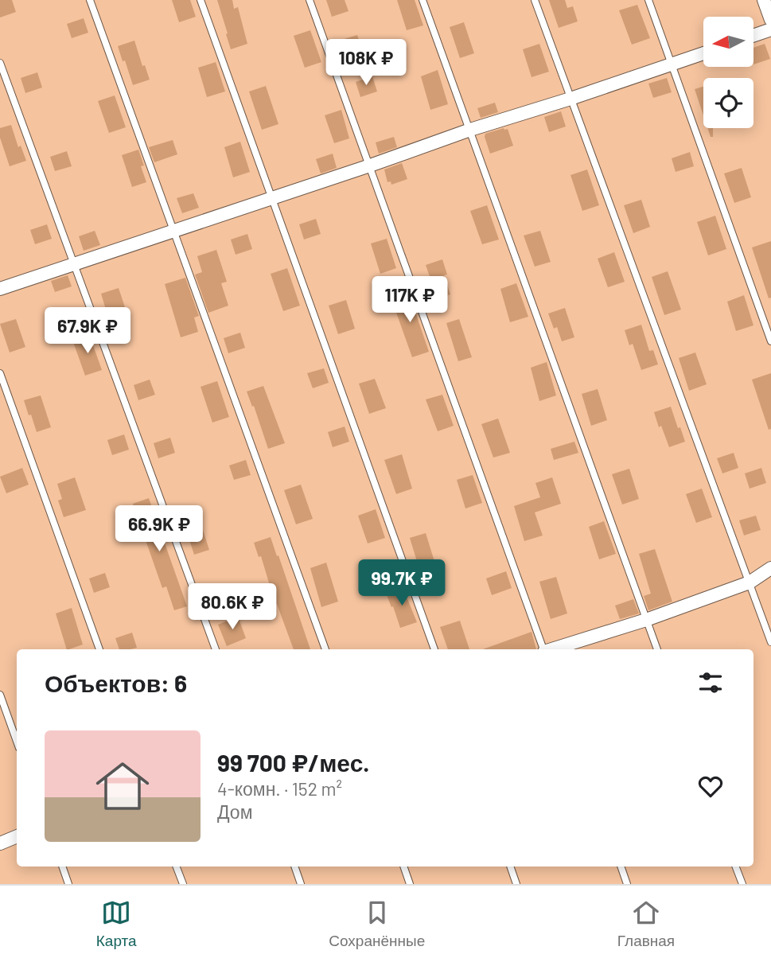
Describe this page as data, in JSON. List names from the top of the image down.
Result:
{
  "north": "left",
  "page": {
    "price": [
      "108K ₽",
      "117K ₽",
      "67.9K ₽",
      "66.9K ₽",
      "99.7K ₽",
      "80.6K ₽"
    ],
    "heading": "Объектов: 6",
    "list": [
      {
        "name": "99 700 ₽/мес.",
        "note": "4-комн. · 152 m² · Дом"
      }
    ],
    "tabs": ["Карта", "Сохранённые", "Главная"]
  }
}
